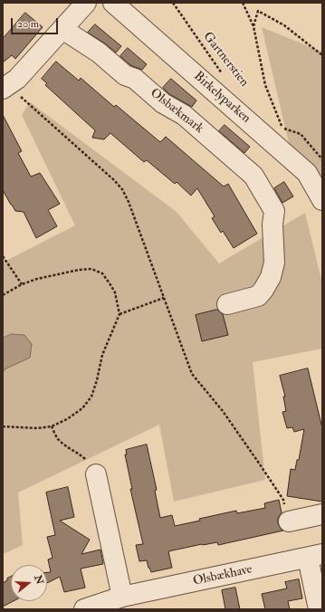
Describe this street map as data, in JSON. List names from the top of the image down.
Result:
{
  "streets": {
    "street": ["Birkelyparken", "Olsbækmark", "Olsbækhave"],
    "path": ["Gartnerstien"]
  },
  "scale_bar": "20 m",
  "north": "right"
}
